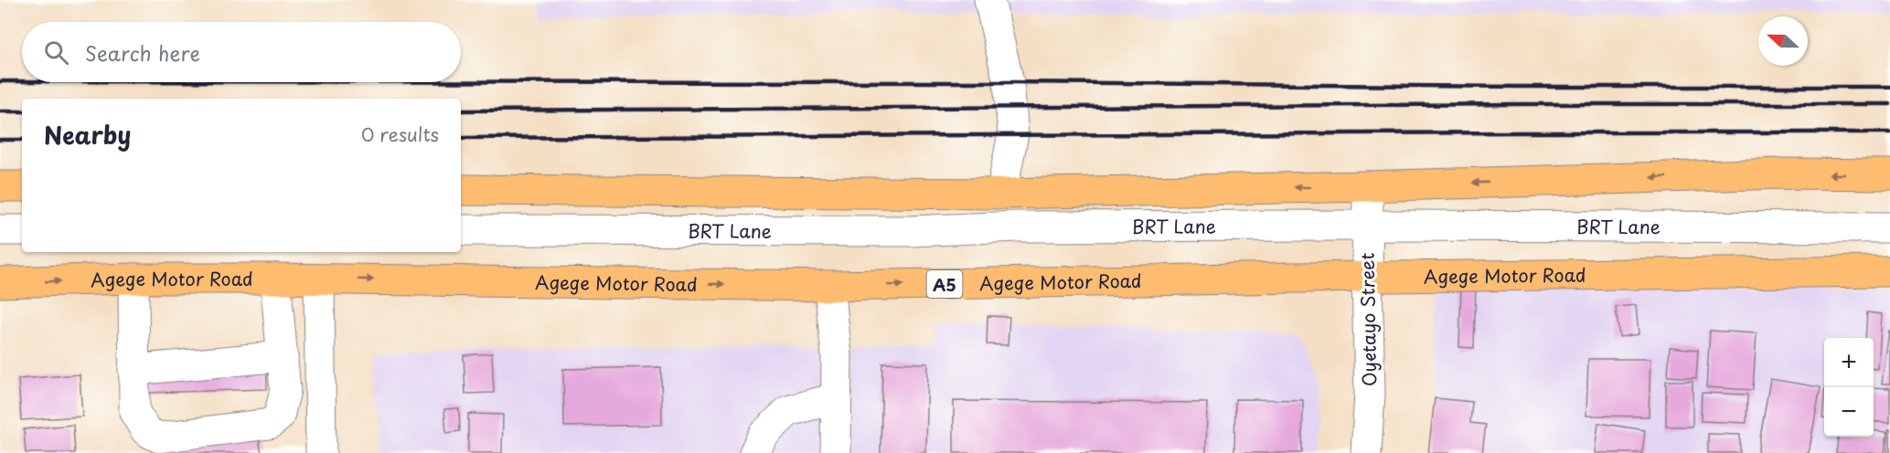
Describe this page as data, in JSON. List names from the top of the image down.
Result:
{
  "streets": {
    "highway": ["Agege Motor Road", "A5"],
    "street": ["BRT Lane", "Oyetayo Street"]
  },
  "crossings": [
    ["BRT Lane", "Oyetayo Street"],
    ["Agege Motor Road", "Oyetayo Street"]
  ],
  "north": "left",
  "page": {
    "search": "Search here",
    "heading": ["Nearby", "0 results"],
    "map_buttons": ["+", "−"]
  }
}
